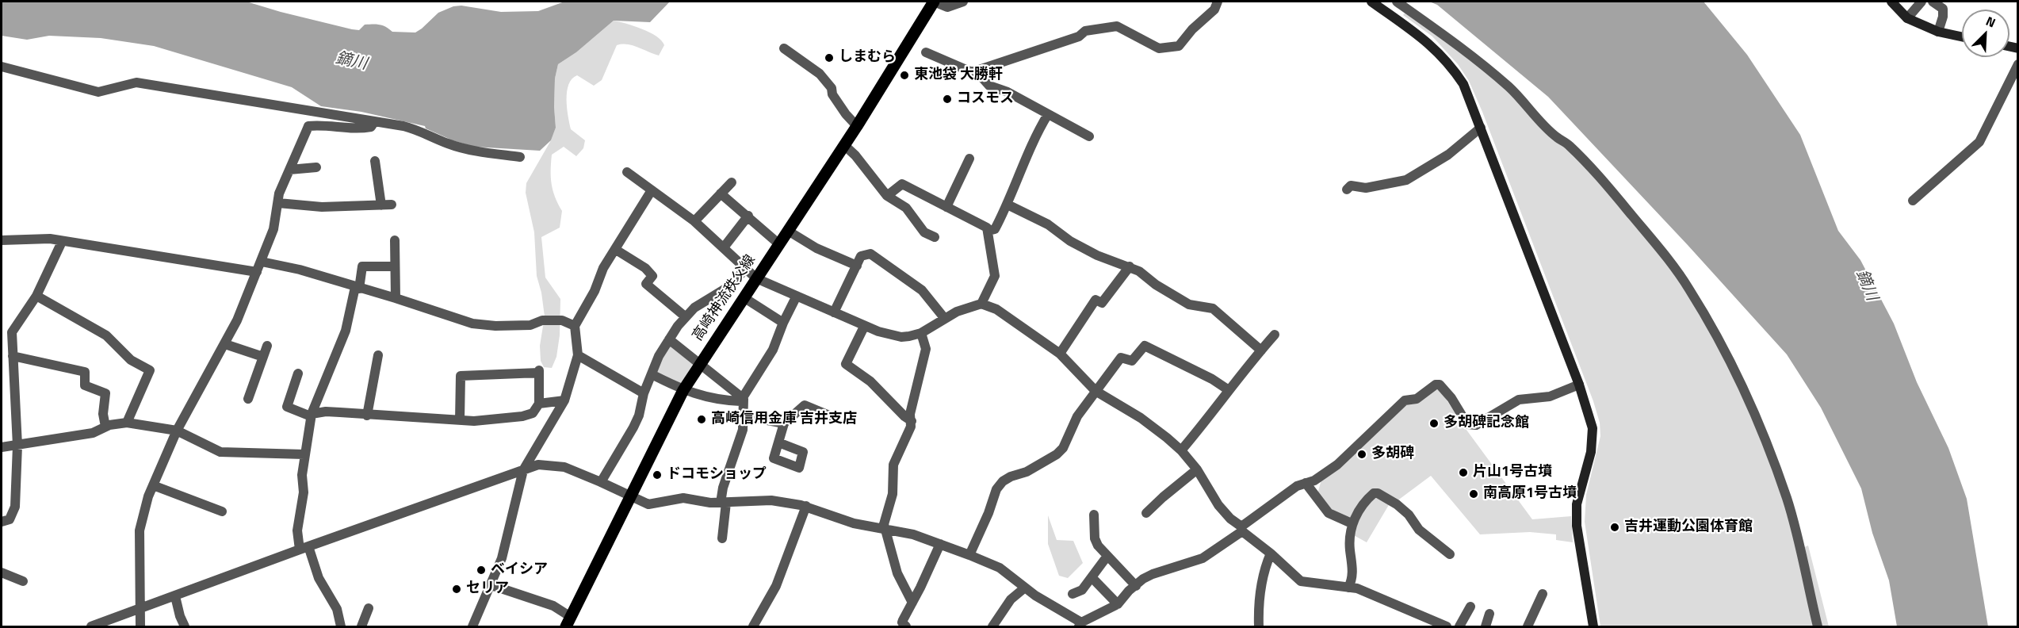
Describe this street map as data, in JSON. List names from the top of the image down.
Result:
{
  "streets": {
    "main road": ["高崎神流秩父線"]
  },
  "water": ["鏑川"],
  "places": [
    "しまむら",
    "東池袋 大勝軒",
    "コスモス",
    "高崎信用金庫 吉井支店",
    "多胡碑記念館",
    "多胡碑",
    "片山1号古墳",
    "ドコモショップ",
    "南高原1号古墳",
    "吉井運動公園体育館",
    "ベイシア",
    "セリア"
  ],
  "north": "top right"
}
